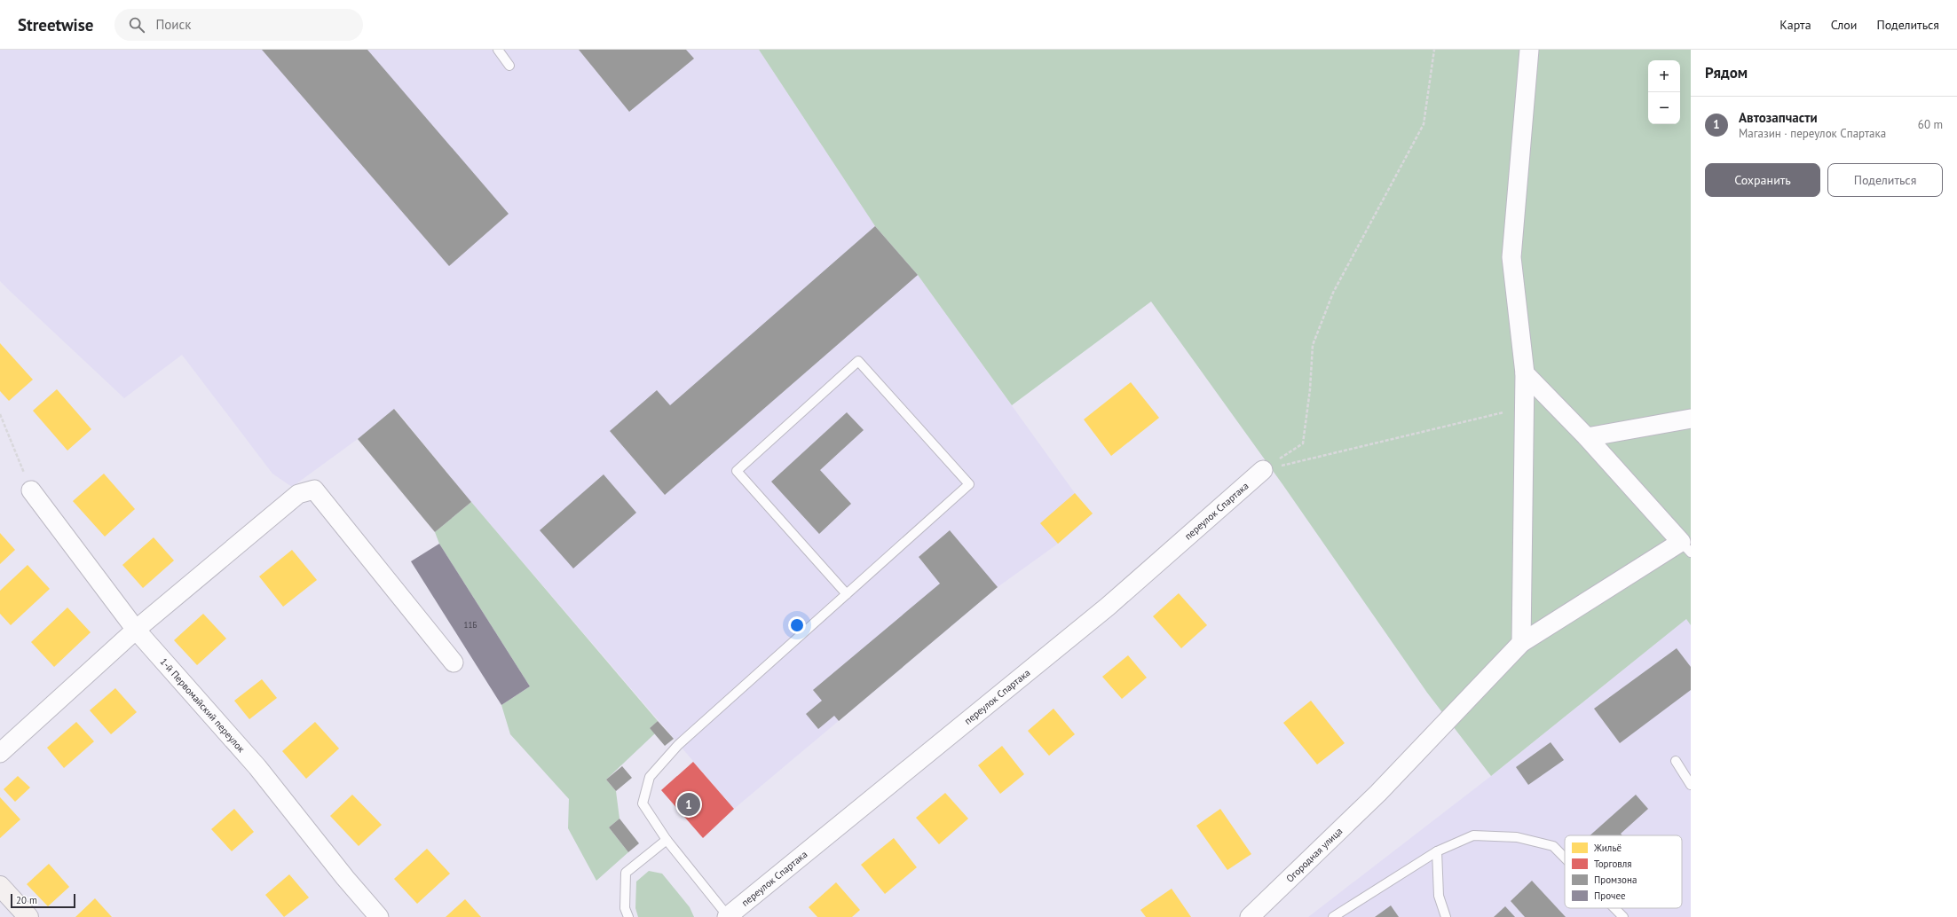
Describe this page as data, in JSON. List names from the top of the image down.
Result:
{
  "streets": {
    "street": ["переулок Спартака", "1-й Первомайский переулок", "Огородная улица"]
  },
  "house_numbers": ["11Б"],
  "legend": [
    "Жильё",
    "Торговля",
    "Промзона",
    "Прочее"
  ],
  "scale_bar": "20 m",
  "page": {
    "header": "Streetwise",
    "search": "Поиск",
    "nav": ["Карта", "Слои", "Поделиться"],
    "heading": "Рядом",
    "map_buttons": ["+", "−"],
    "list": [
      {
        "mark": "1",
        "name": "Автозапчасти",
        "note": "Магазин · переулок Спартака",
        "value": "60 m"
      }
    ],
    "buttons": ["Сохранить", "Поделиться"],
    "pins": "1",
    "scale": "20 m"
  }
}
